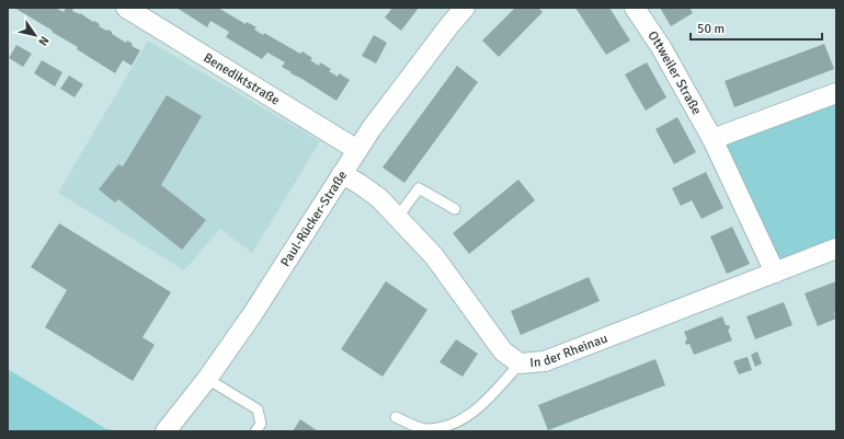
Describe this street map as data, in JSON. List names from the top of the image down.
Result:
{
  "streets": {
    "street": [
      "Ottweiler Straße",
      "Benediktstraße",
      "Paul-Rücker-Straße",
      "In der Rheinau"
    ]
  },
  "crossings": [
    ["Ottweiler Straße", "In der Rheinau"],
    ["Benediktstraße", "Paul-Rücker-Straße"],
    ["Paul-Rücker-Straße", "In der Rheinau"]
  ],
  "scale_bar": "50 m",
  "north": "bottom right"
}
